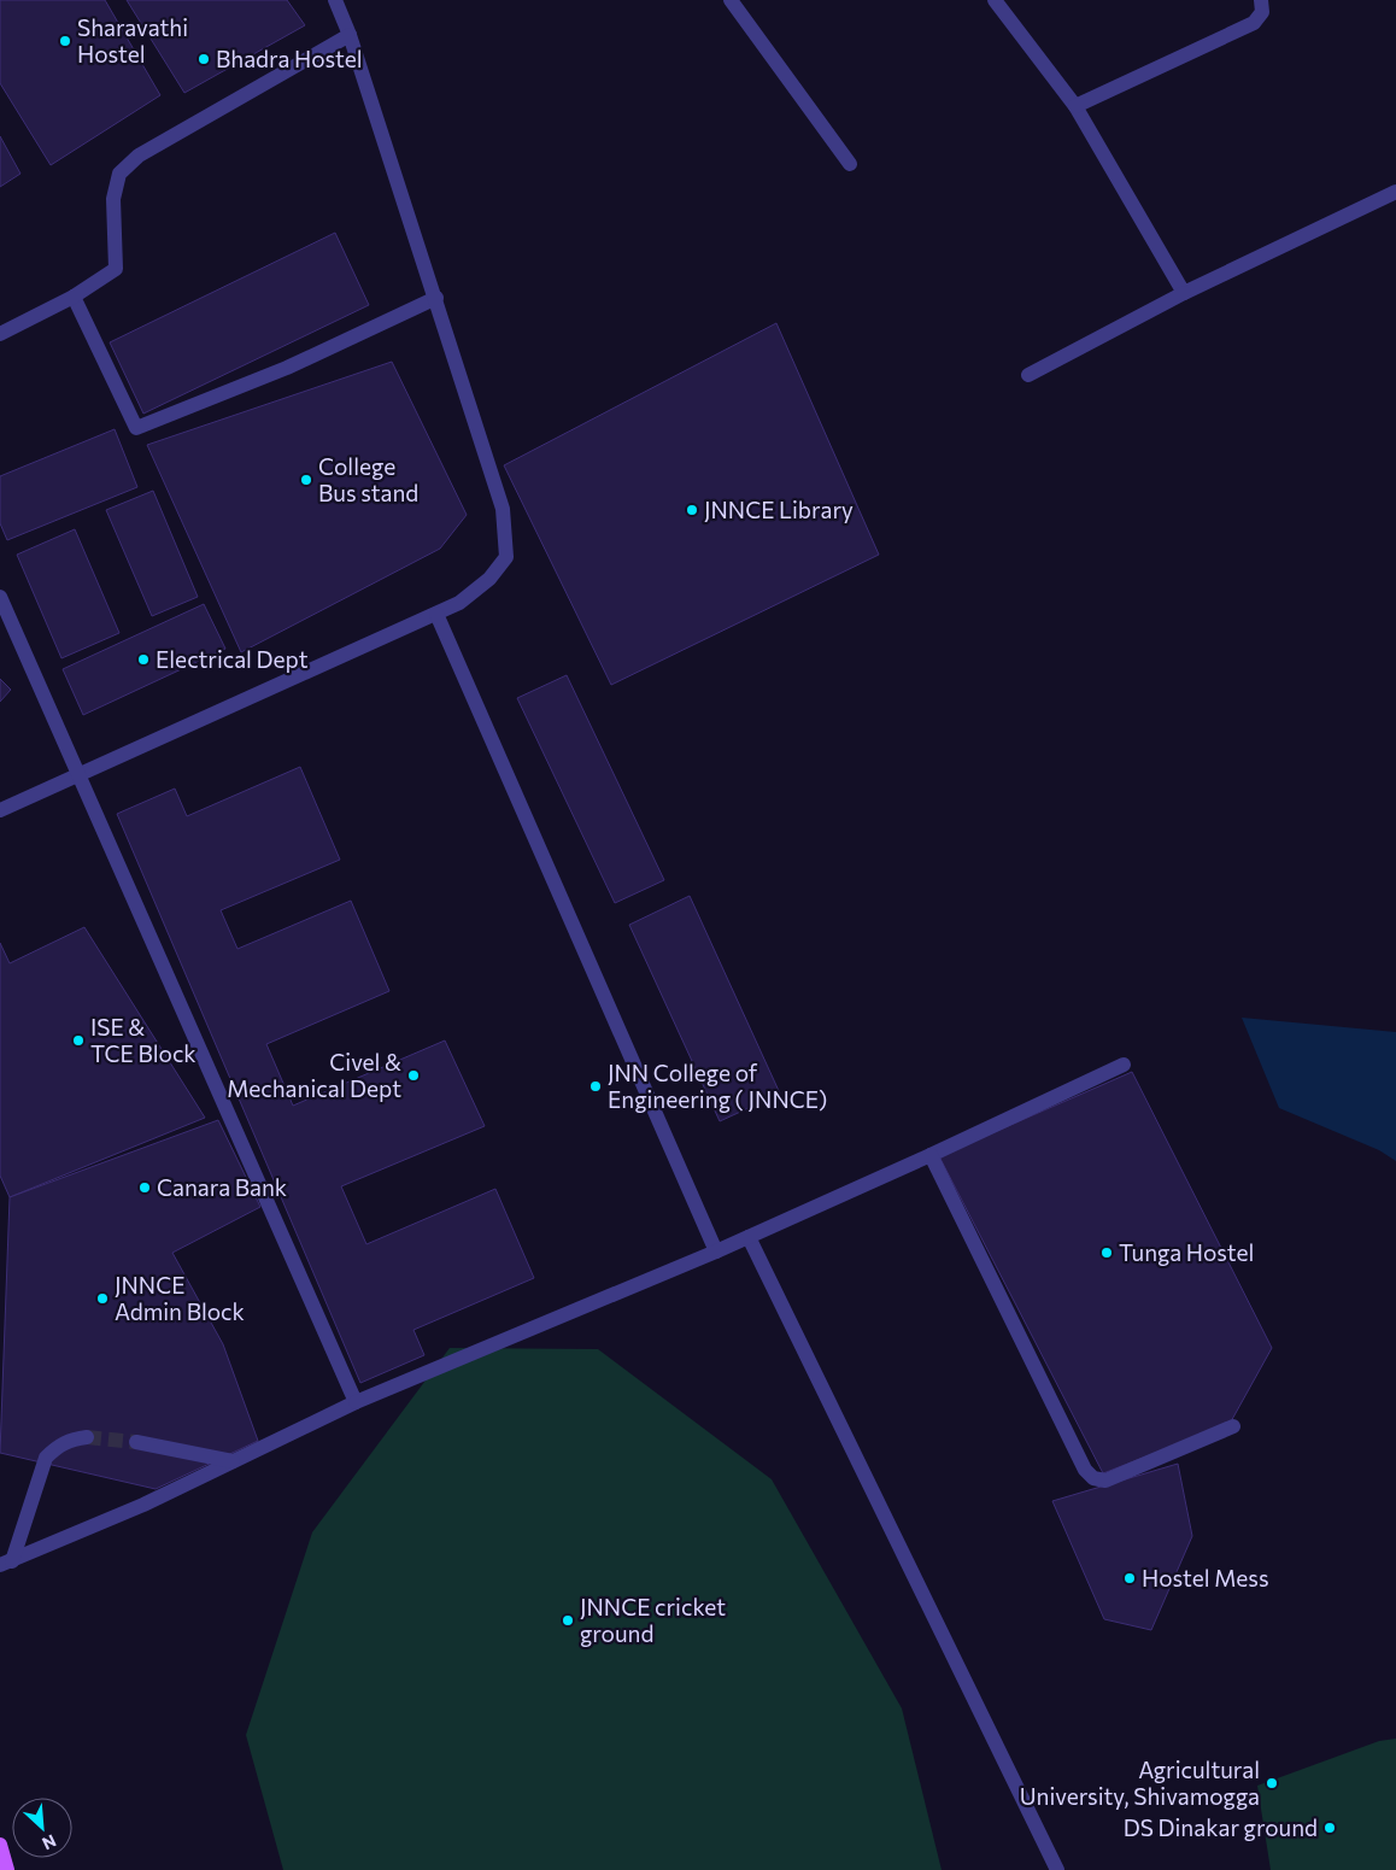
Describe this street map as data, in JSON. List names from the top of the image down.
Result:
{
  "places": [
    "Sharavathi Hostel",
    "Bhadra Hostel",
    "College Bus stand",
    "JNNCE Library",
    "Electrical Dept",
    "ISE & TCE Block",
    "Civel & Mechanical Dept",
    "JNN College of Engineering ( JNNCE)",
    "Canara Bank",
    "Tunga Hostel",
    "JNNCE Admin Block",
    "Hostel Mess",
    "JNNCE cricket ground",
    "Agricultural University, Shivamogga",
    "DS Dinakar ground"
  ],
  "north": "bottom right"
}
